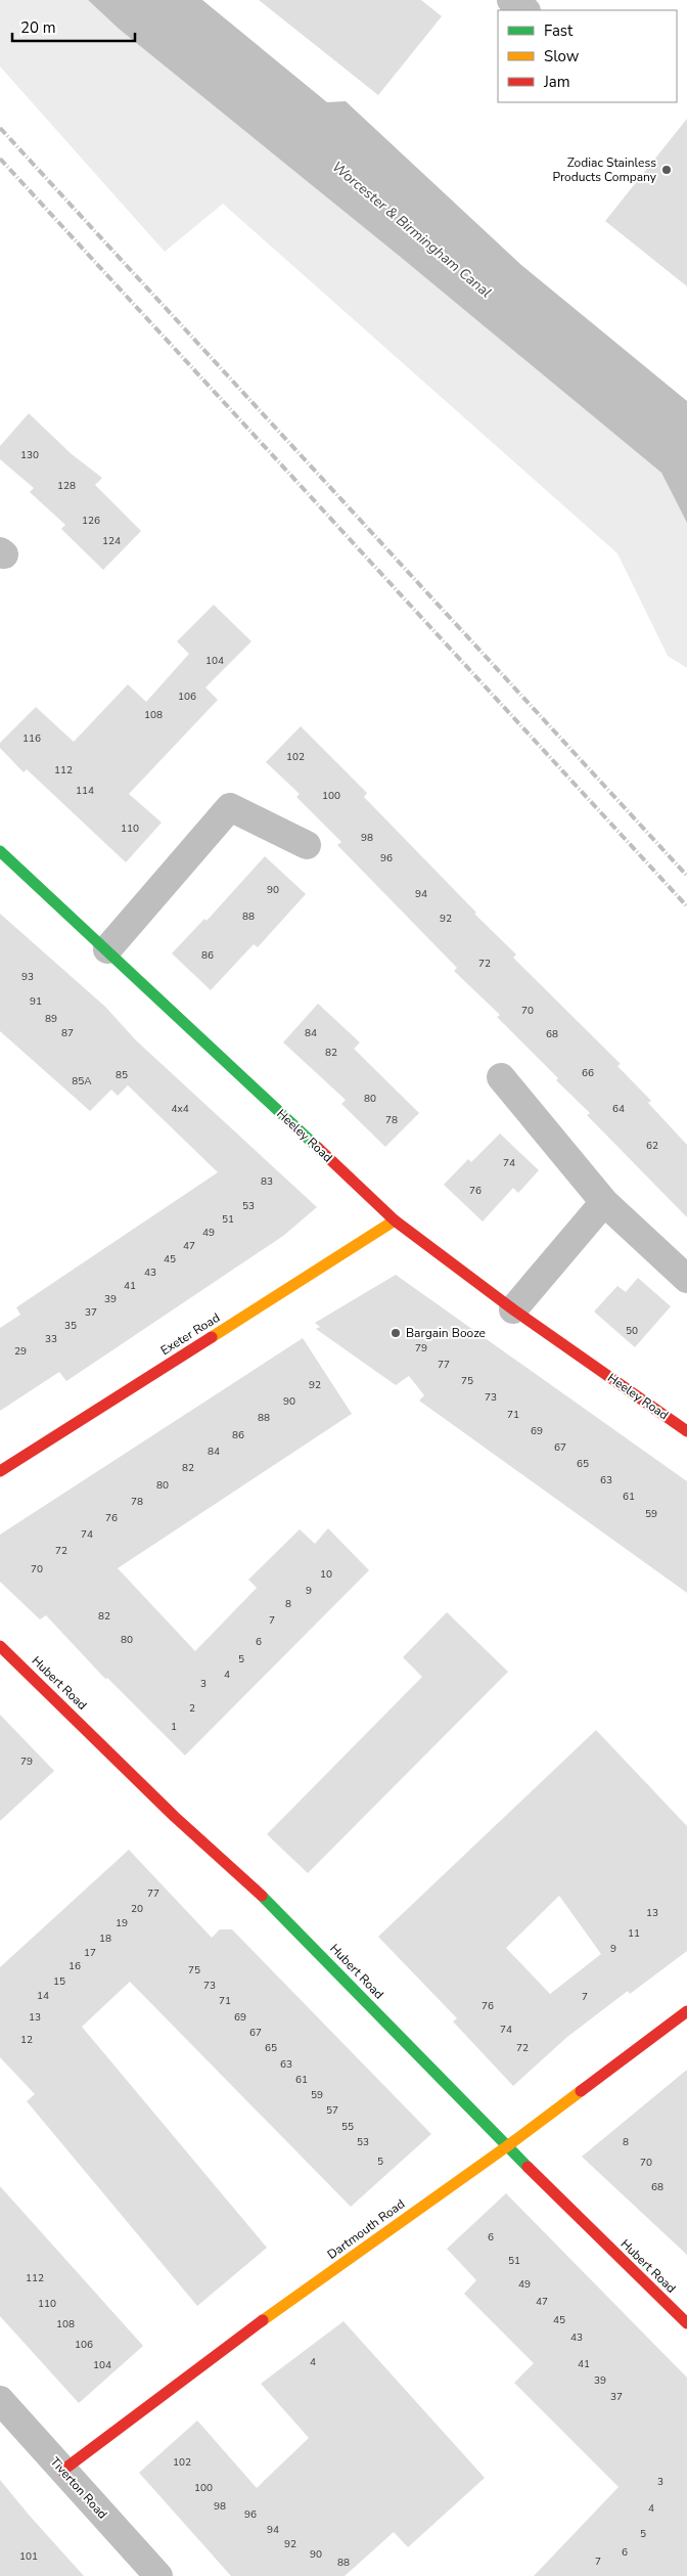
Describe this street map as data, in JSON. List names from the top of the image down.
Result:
{
  "streets": {
    "street": [
      "Heeley Road",
      "Exeter Road",
      "Hubert Road",
      "Dartmouth Road",
      "Tiverton Road"
    ]
  },
  "crossings": [
    ["Heeley Road", "Exeter Road"],
    ["Hubert Road", "Dartmouth Road"],
    ["Dartmouth Road", "Tiverton Road"]
  ],
  "water": ["Worcester & Birmingham Canal"],
  "places": ["Zodiac Stainless Products Company", "Bargain Booze"],
  "house_numbers": [
    "130",
    "128",
    "126",
    "124",
    "104",
    "106",
    "108",
    "116",
    "102",
    "112",
    "114",
    "100",
    "110",
    "98",
    "96",
    "90",
    "94",
    "88",
    "92",
    "86",
    "72",
    "93",
    "91",
    "70",
    "89",
    "87",
    "84",
    "68",
    "82",
    "66",
    "85",
    "85A",
    "80",
    "4x4",
    "64",
    "78",
    "62",
    "74",
    "83",
    "76",
    "53",
    "51",
    "49",
    "47",
    "45",
    "43",
    "41",
    "39",
    "37",
    "35",
    "50",
    "33",
    "79",
    "29",
    "77",
    "75",
    "92",
    "73",
    "90",
    "71",
    "88",
    "69",
    "86",
    "67",
    "84",
    "65",
    "82",
    "63",
    "80",
    "61",
    "78",
    "59",
    "76",
    "74",
    "72",
    "70",
    "10",
    "9",
    "8",
    "82",
    "7",
    "80",
    "6",
    "5",
    "4",
    "3",
    "2",
    "1",
    "79",
    "77",
    "20",
    "13",
    "19",
    "11",
    "18",
    "9",
    "17",
    "16",
    "75",
    "15",
    "73",
    "14",
    "7",
    "71",
    "76",
    "13",
    "69",
    "74",
    "67",
    "12",
    "65",
    "72",
    "63",
    "61",
    "59",
    "57",
    "55",
    "53",
    "8",
    "5",
    "70",
    "68",
    "6",
    "51",
    "112",
    "49",
    "47",
    "110",
    "45",
    "108",
    "43",
    "106",
    "4",
    "41",
    "104",
    "39",
    "37",
    "102",
    "3",
    "100",
    "98",
    "4",
    "96",
    "94",
    "5",
    "92",
    "6",
    "90",
    "101",
    "7",
    "88"
  ],
  "legend": ["Fast", "Slow", "Jam"],
  "scale_bar": "20 m"
}
